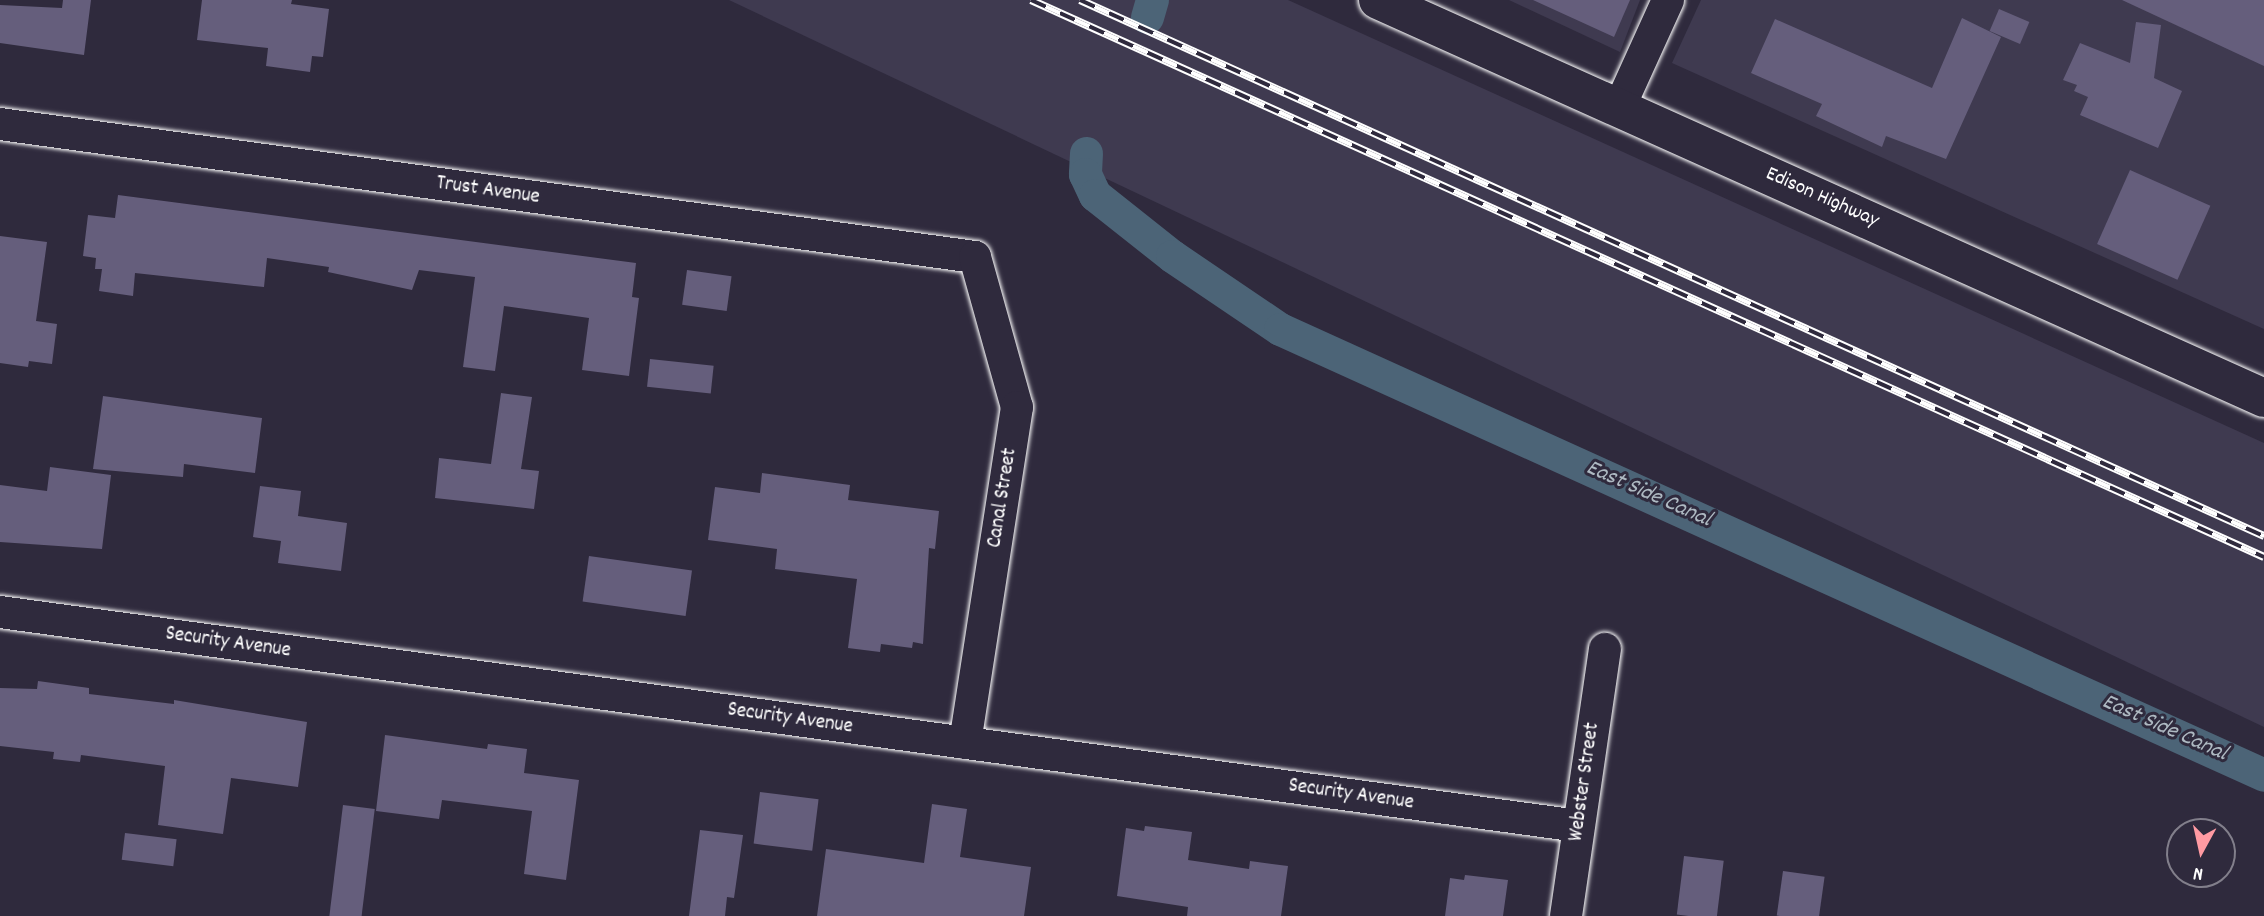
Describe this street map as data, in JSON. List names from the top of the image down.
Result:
{
  "streets": {
    "main road": ["Edison Highway"],
    "street": [
      "Trust Avenue",
      "Canal Street",
      "Security Avenue",
      "Webster Street"
    ]
  },
  "crossings": [
    ["Trust Avenue", "Canal Street"],
    ["Canal Street", "Security Avenue"],
    ["Security Avenue", "Webster Street"]
  ],
  "water": ["East Side Canal"],
  "north": "bottom"
}
